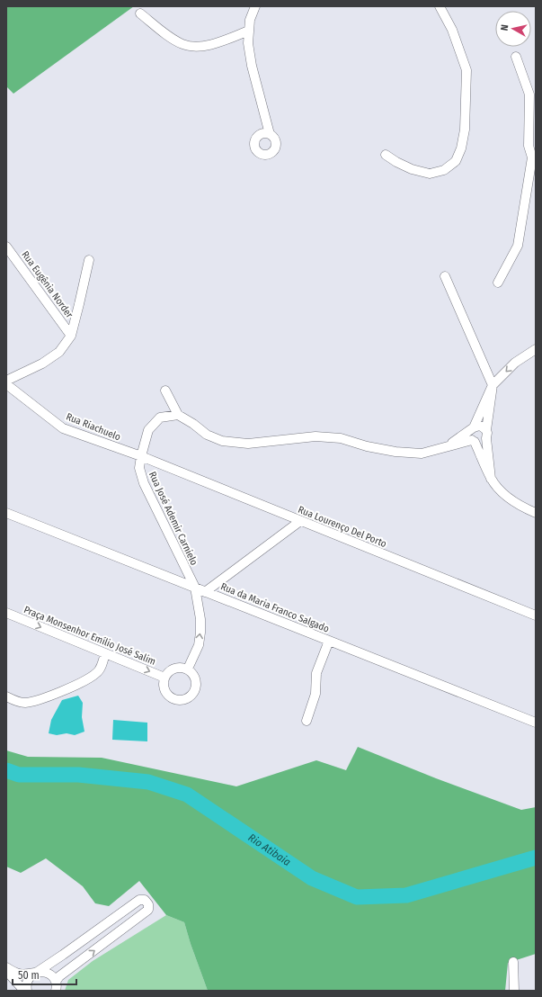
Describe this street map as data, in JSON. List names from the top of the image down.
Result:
{
  "streets": {
    "street": [
      "Rua Eugênia Norder",
      "Rua Riachuelo",
      "Rua José Ademir Carnielo",
      "Rua Lourenço Del Porto",
      "Rua da Maria Franco Salgado",
      "Praça Monsenhor Emílio José Salim"
    ]
  },
  "crossings": [
    ["Rua Riachuelo", "Rua José Ademir Carnielo"],
    ["Rua Riachuelo", "Rua Lourenço Del Porto"],
    ["Rua José Ademir Carnielo", "Rua Lourenço Del Porto"],
    ["Rua José Ademir Carnielo", "Rua da Maria Franco Salgado"],
    ["Rua José Ademir Carnielo", "Praça Monsenhor Emílio José Salim"]
  ],
  "one_way": ["Praça Monsenhor Emílio José Salim"],
  "water": ["Rio Atibaia"],
  "scale_bar": "50 m",
  "north": "left"
}
